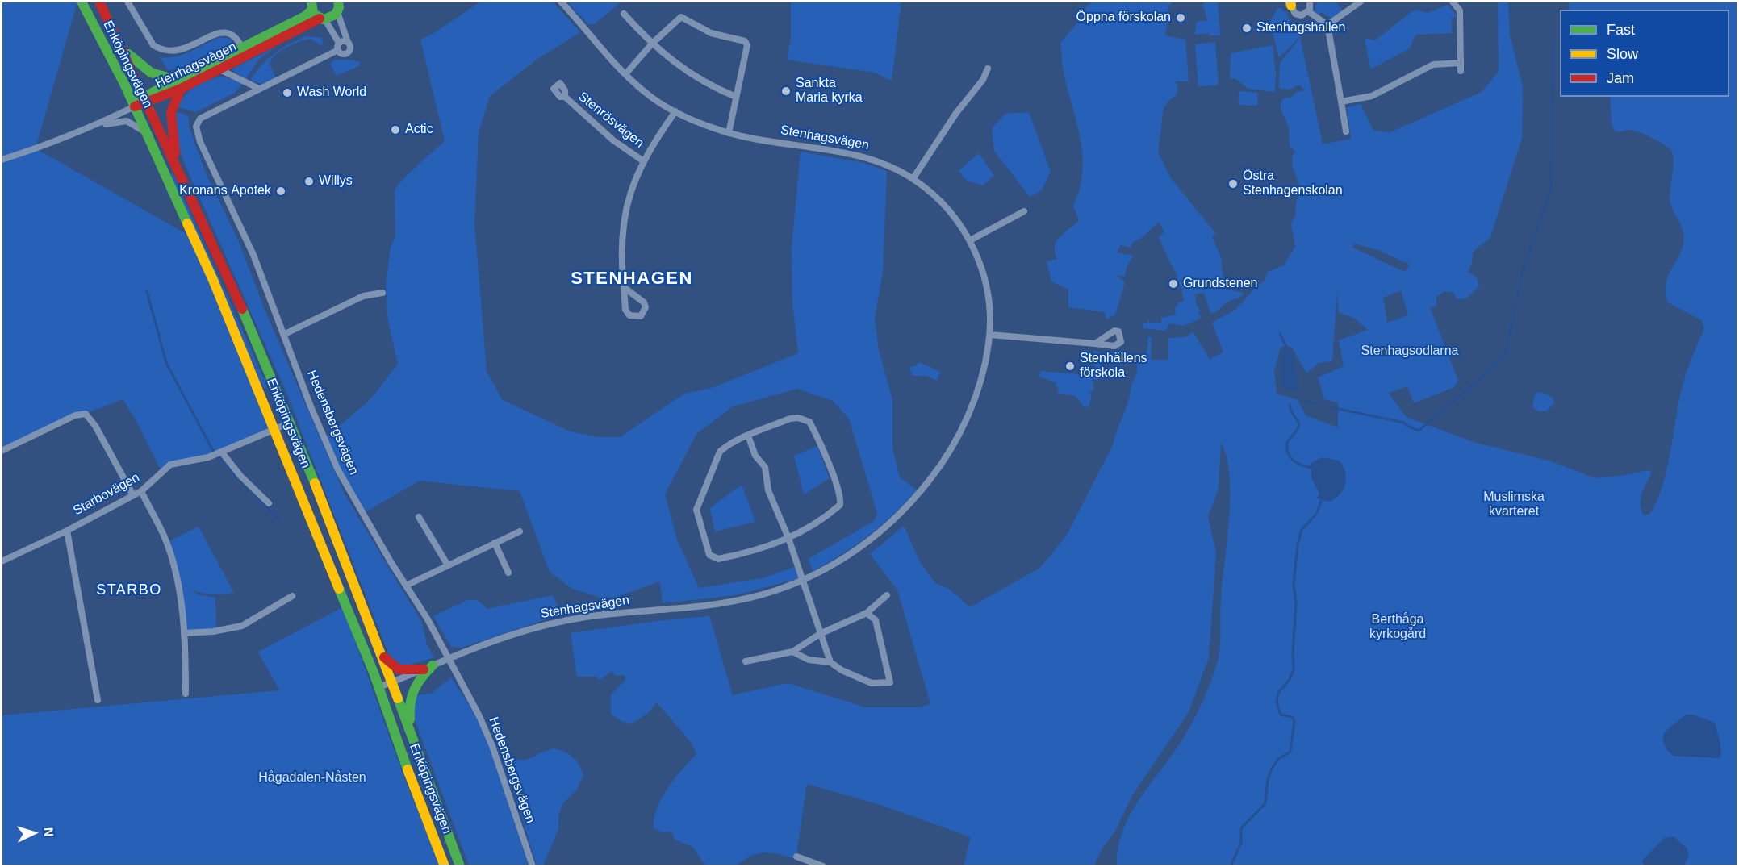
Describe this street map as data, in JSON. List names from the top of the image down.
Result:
{
  "streets": {
    "main road": ["Enköpingsvägen", "Herrhagsvägen"],
    "street": [
      "Stenrösvägen",
      "Stenhagsvägen",
      "Hedensbergsvägen",
      "Starbovägen"
    ]
  },
  "crossings": [
    ["Enköpingsvägen", "Herrhagsvägen"],
    ["Enköpingsvägen", "Stenhagsvägen"],
    ["Enköpingsvägen", "Starbovägen"],
    ["Stenrösvägen", "Stenhagsvägen"],
    ["Stenhagsvägen", "Hedensbergsvägen"]
  ],
  "districts": ["STENHAGEN", "STARBO"],
  "parks": [
    "Stenhagsodlarna",
    "Muslimska kvarteret",
    "Berthåga kyrkogård",
    "Hågadalen-Nåsten"
  ],
  "places": [
    "Öppna förskolan",
    "Stenhagshallen",
    "Sankta Maria kyrka",
    "Wash World",
    "Actic",
    "Willys",
    "Östra Stenhagenskolan",
    "Kronans Apotek",
    "Grundstenen",
    "Stenhällens förskola"
  ],
  "legend": ["Fast", "Slow", "Jam"],
  "north": "right"
}
